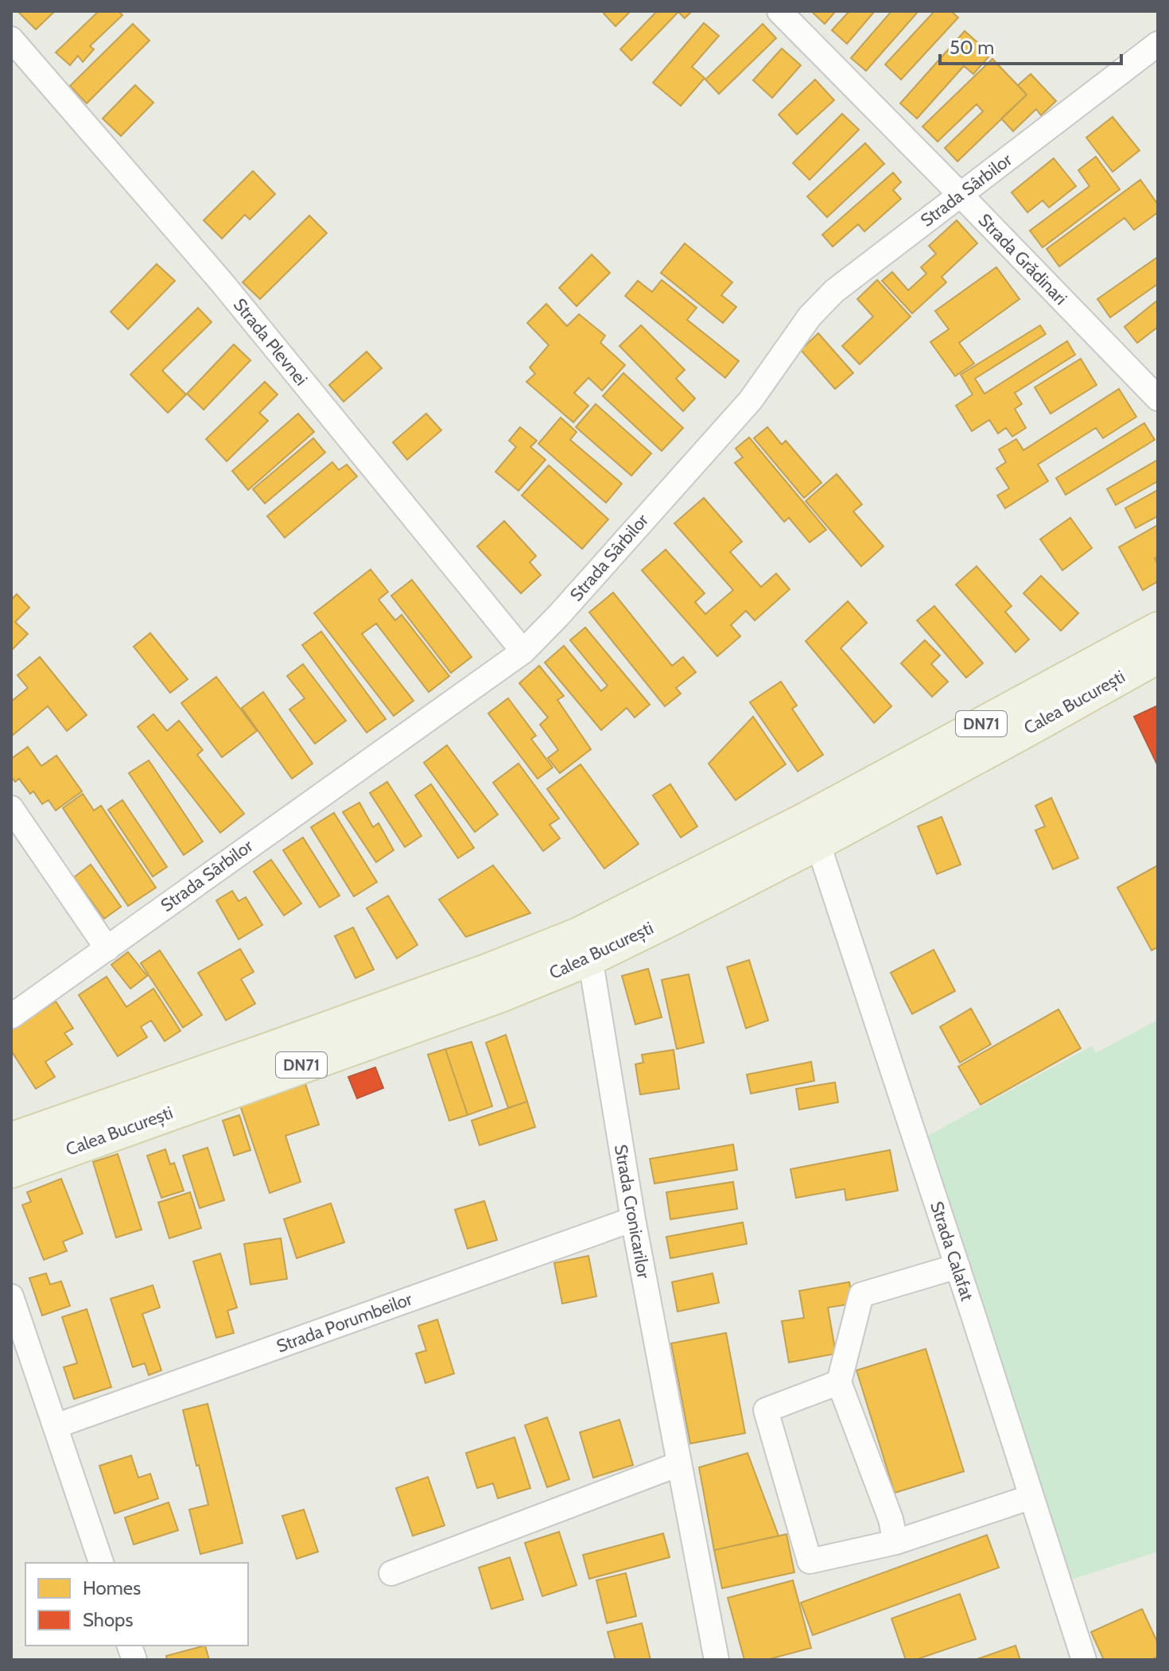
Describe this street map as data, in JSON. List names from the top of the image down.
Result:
{
  "streets": {
    "main road": ["Calea București", "DN71"],
    "street": [
      "Strada Sârbilor",
      "Strada Grădinari",
      "Strada Plevnei",
      "Strada Cronicarilor",
      "Strada Calafat",
      "Strada Porumbeilor"
    ]
  },
  "crossings": [
    ["Strada Sârbilor", "Strada Grădinari"],
    ["Strada Sârbilor", "Strada Plevnei"],
    ["Calea București", "Strada Cronicarilor"],
    ["Calea București", "Strada Calafat"],
    ["Strada Cronicarilor", "Strada Porumbeilor"]
  ],
  "legend": ["Homes", "Shops"],
  "scale_bar": "50 m"
}
